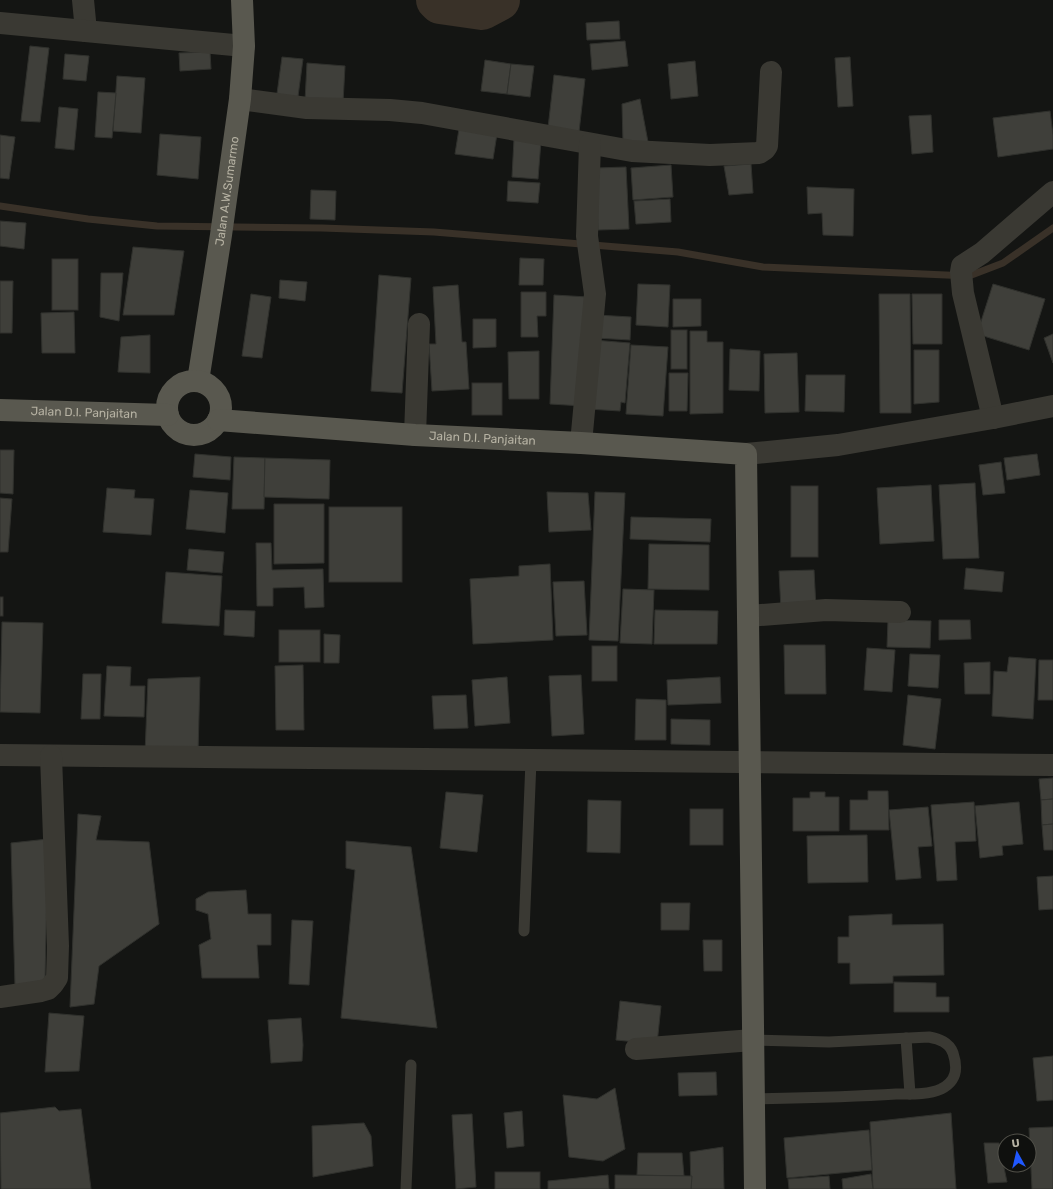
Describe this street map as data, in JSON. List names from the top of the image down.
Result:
{
  "streets": {
    "main road": ["Jalan A.W.Sumarmo", "Jalan D.I. Panjaitan"]
  },
  "crossings": [
    ["Jalan A.W.Sumarmo", "Jalan D.I. Panjaitan"]
  ],
  "north": "top"
}
